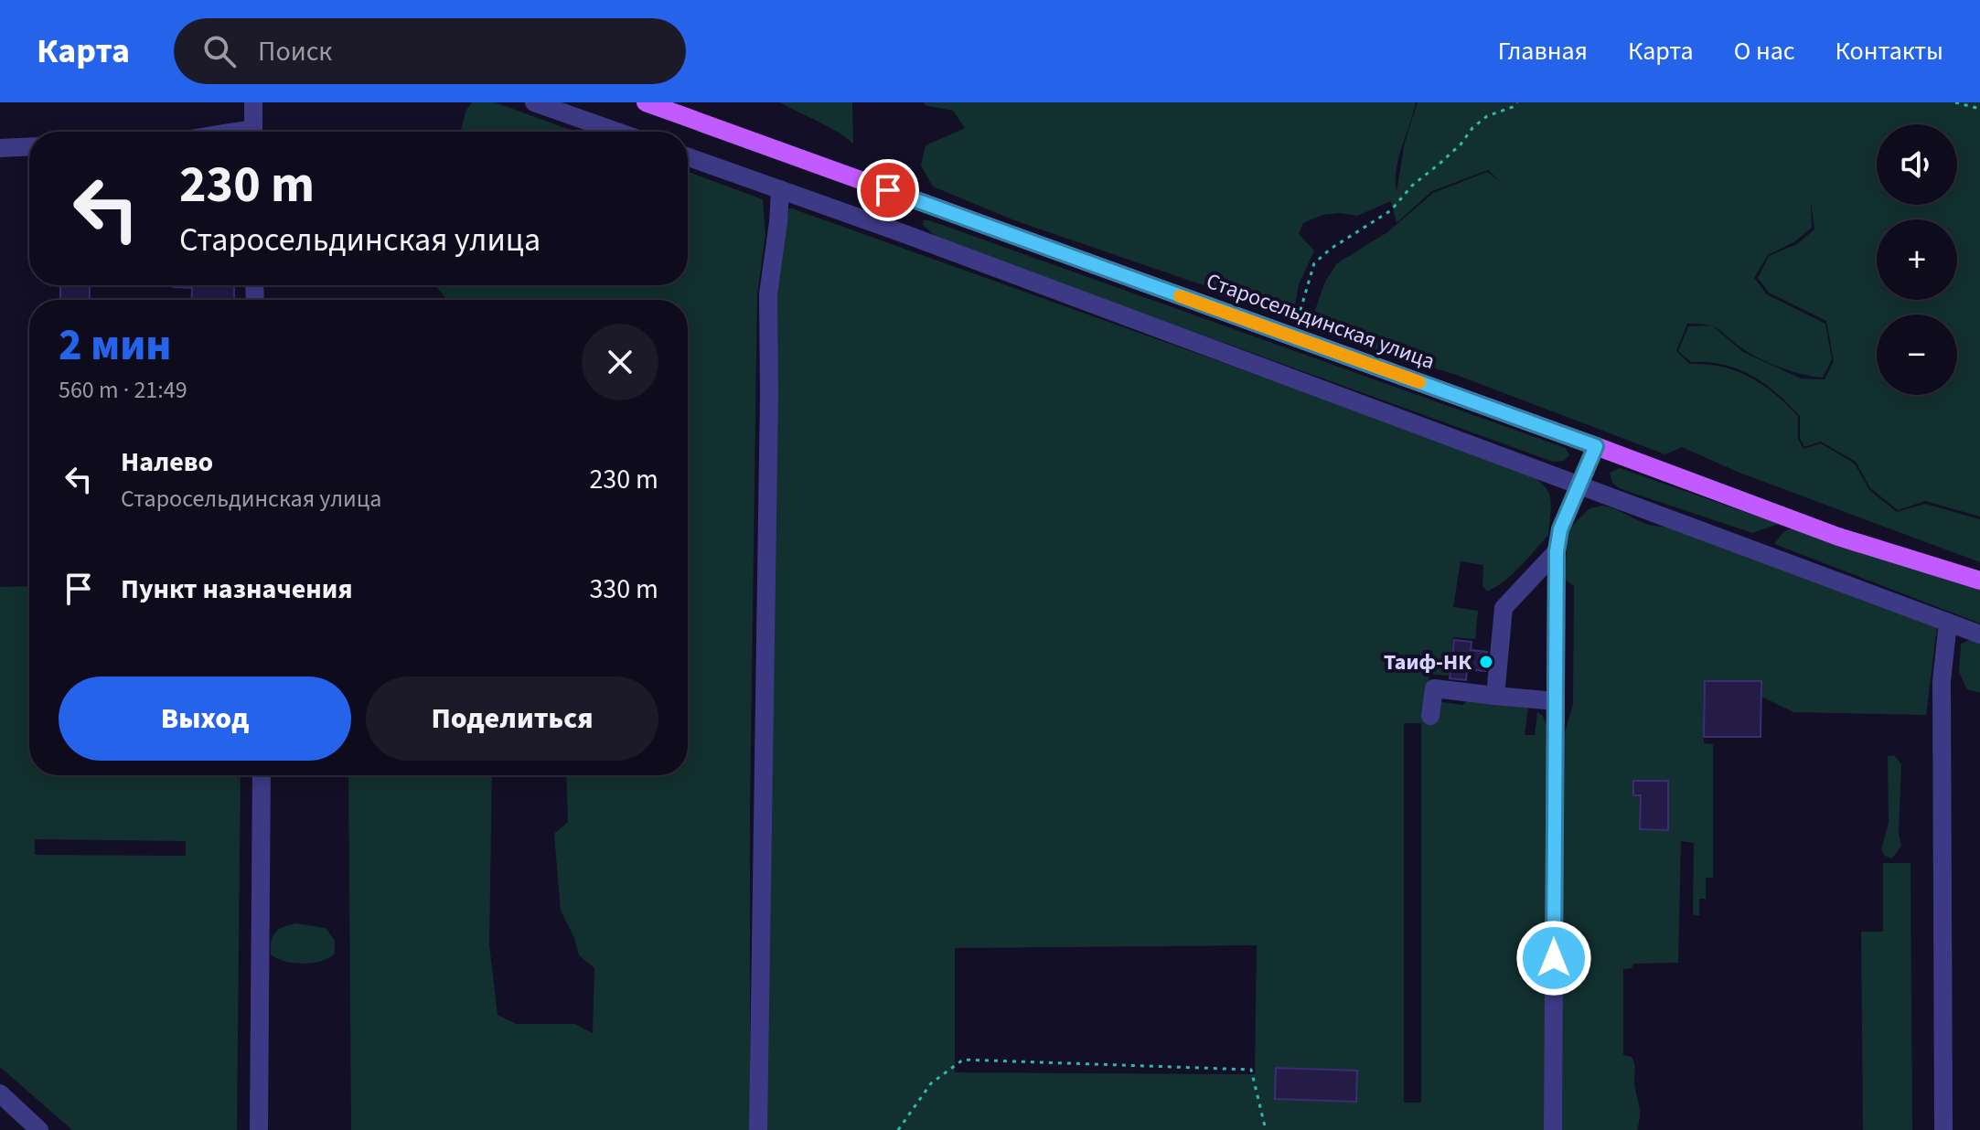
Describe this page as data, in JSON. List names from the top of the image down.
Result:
{
  "streets": {
    "main road": ["Старосельдинская улица"]
  },
  "places": ["Таиф-НК"],
  "page": {
    "header": "Карта",
    "search": "Поиск",
    "nav": [
      "Главная",
      "Карта",
      "О нас",
      "Контакты"
    ],
    "map_buttons": ["+", "−"],
    "turn": ["230 m", "Старосельдинская улица"],
    "heading": ["2 мин", "560 m · 21:49"],
    "list": [
      {
        "name": "Налево",
        "note": "Старосельдинская улица",
        "value": "230 m"
      },
      {
        "name": "Пункт назначения",
        "value": "330 m"
      }
    ],
    "buttons": ["Выход", "Поделиться"]
  }
}
